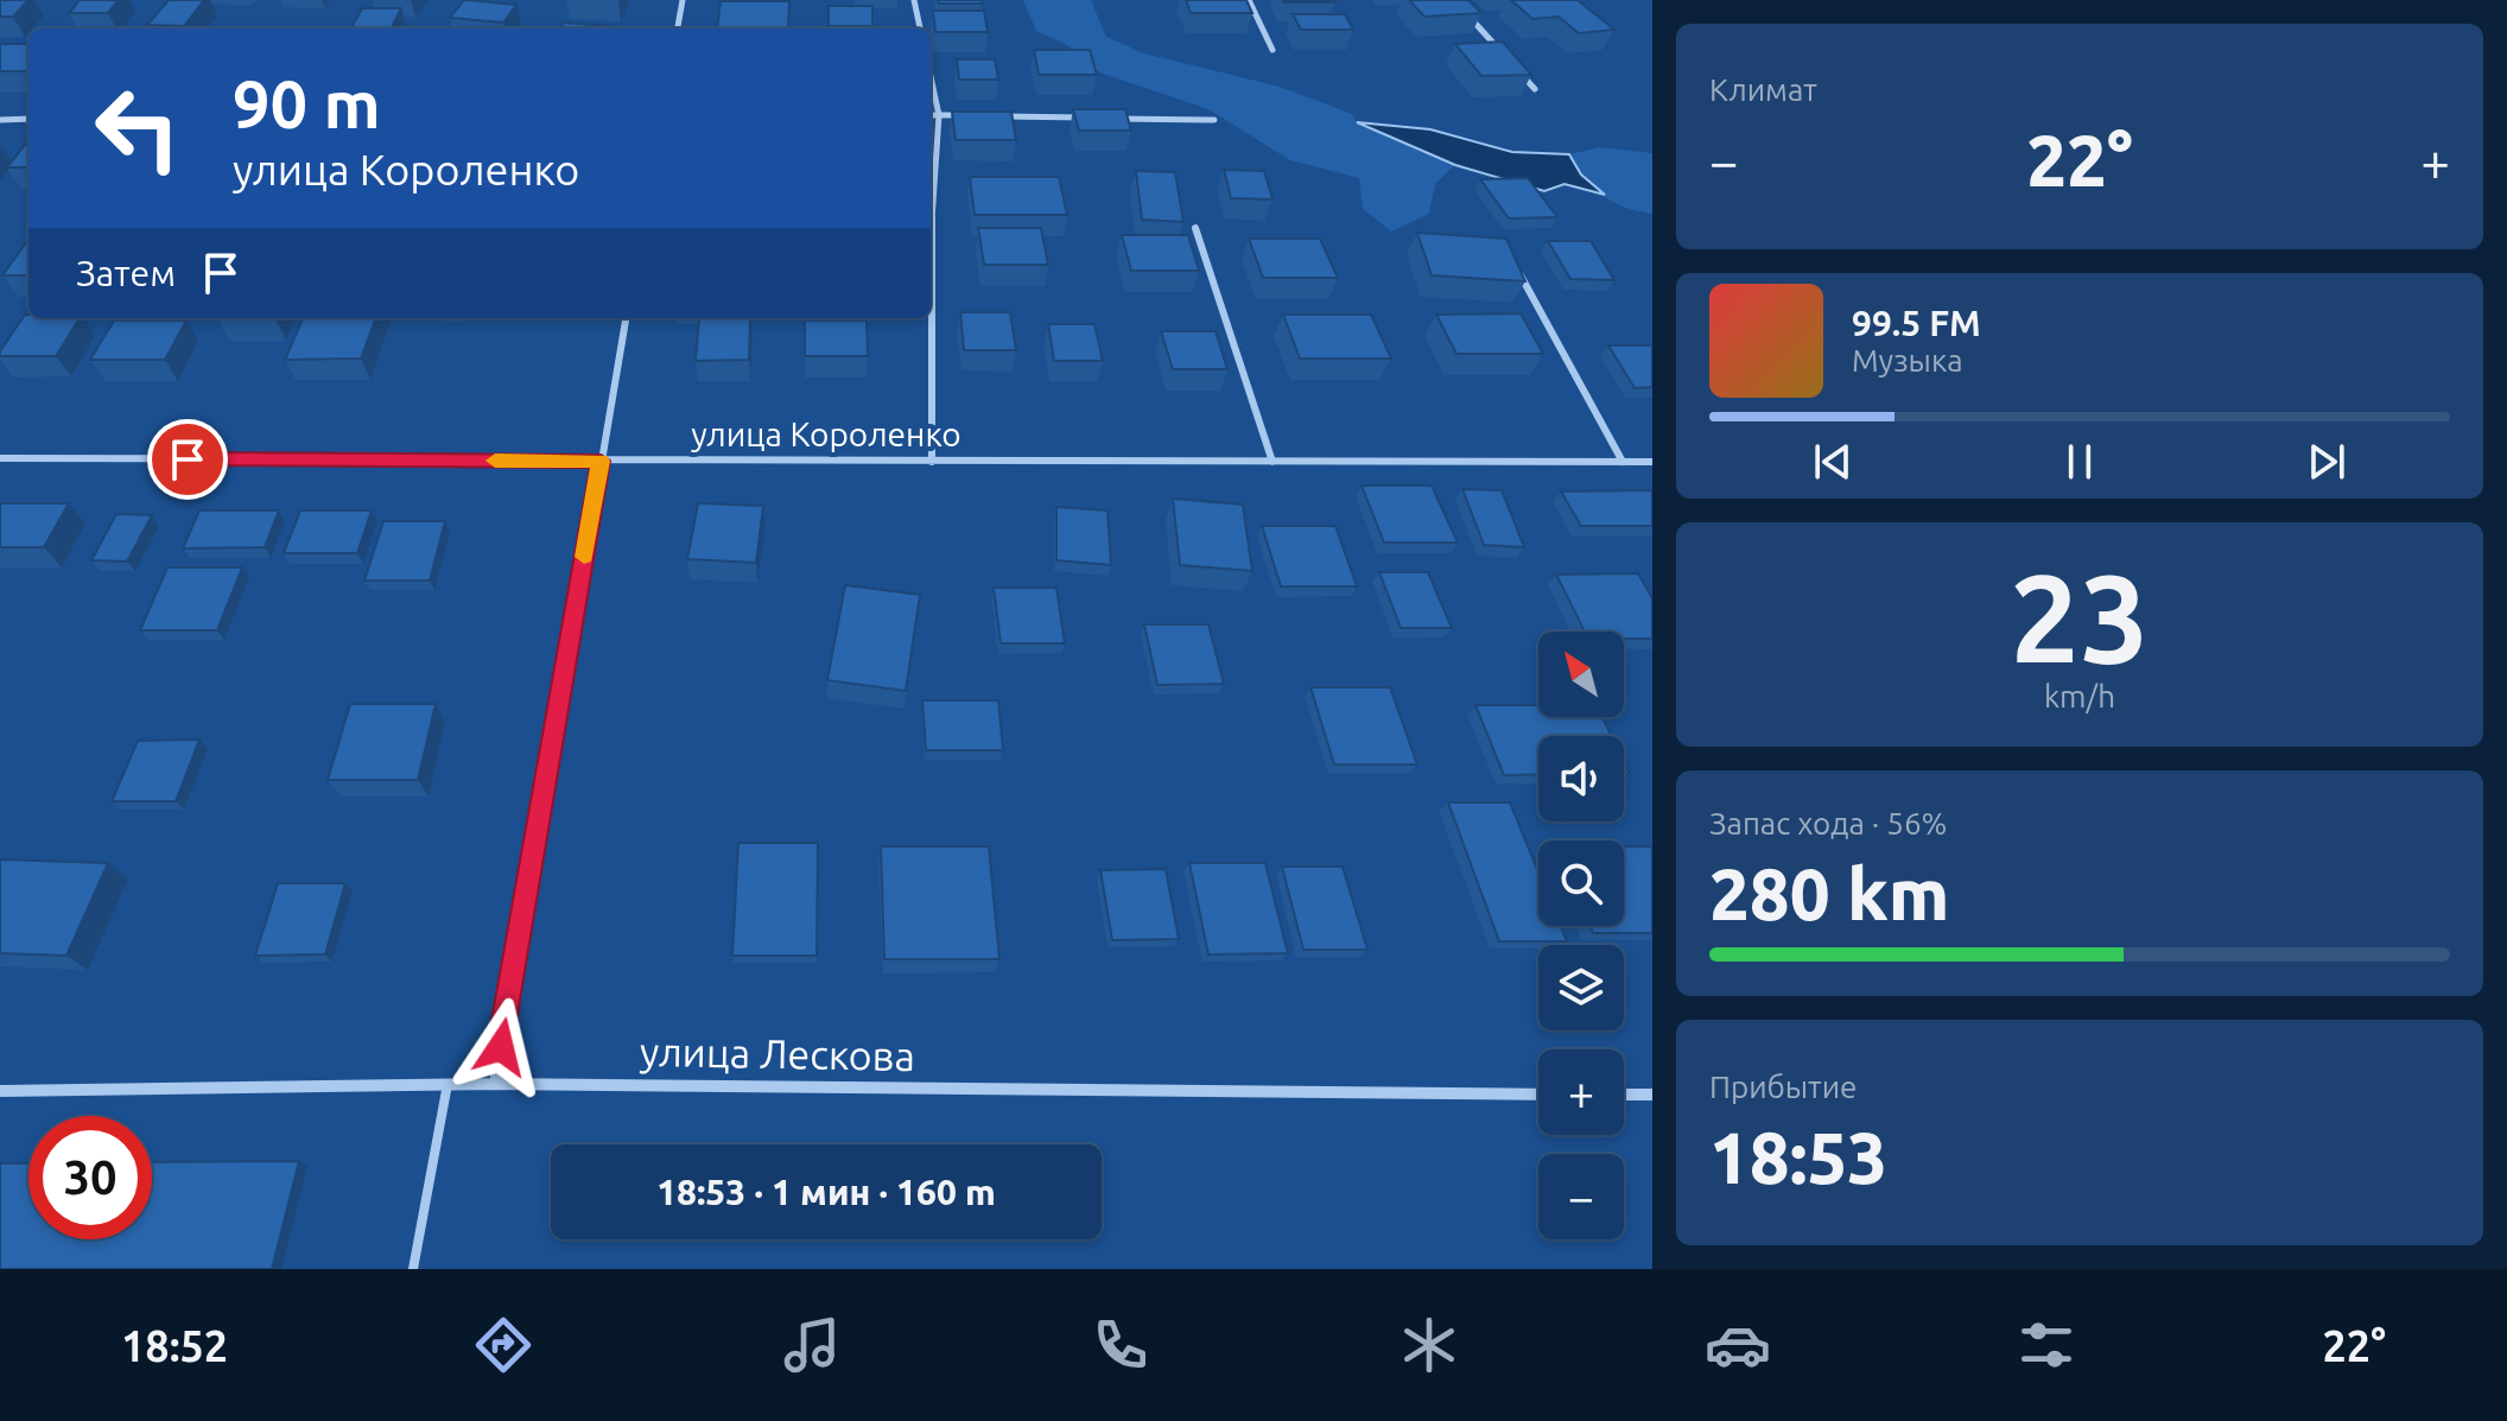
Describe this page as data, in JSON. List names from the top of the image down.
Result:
{
  "streets": {
    "street": ["улица Короленко", "улица Лескова"]
  },
  "north": "top left",
  "page": {
    "tile": [
      "Климат",
      ["23", "km/h"],
      ["Запас хода · 56%", "280 km"],
      ["Прибытие", "18:53"]
    ],
    "turn": ["90 m", "улица Короленко"],
    "heat": ["−", "22°", "+"],
    "then": "Затем",
    "song": ["99.5 FM", "Музыка"],
    "map_buttons": ["+", "−"],
    "limit": "30",
    "trip": "18:53 · 1 мин · 160 m",
    "tabs": ["18:52", "22°"]
  }
}
